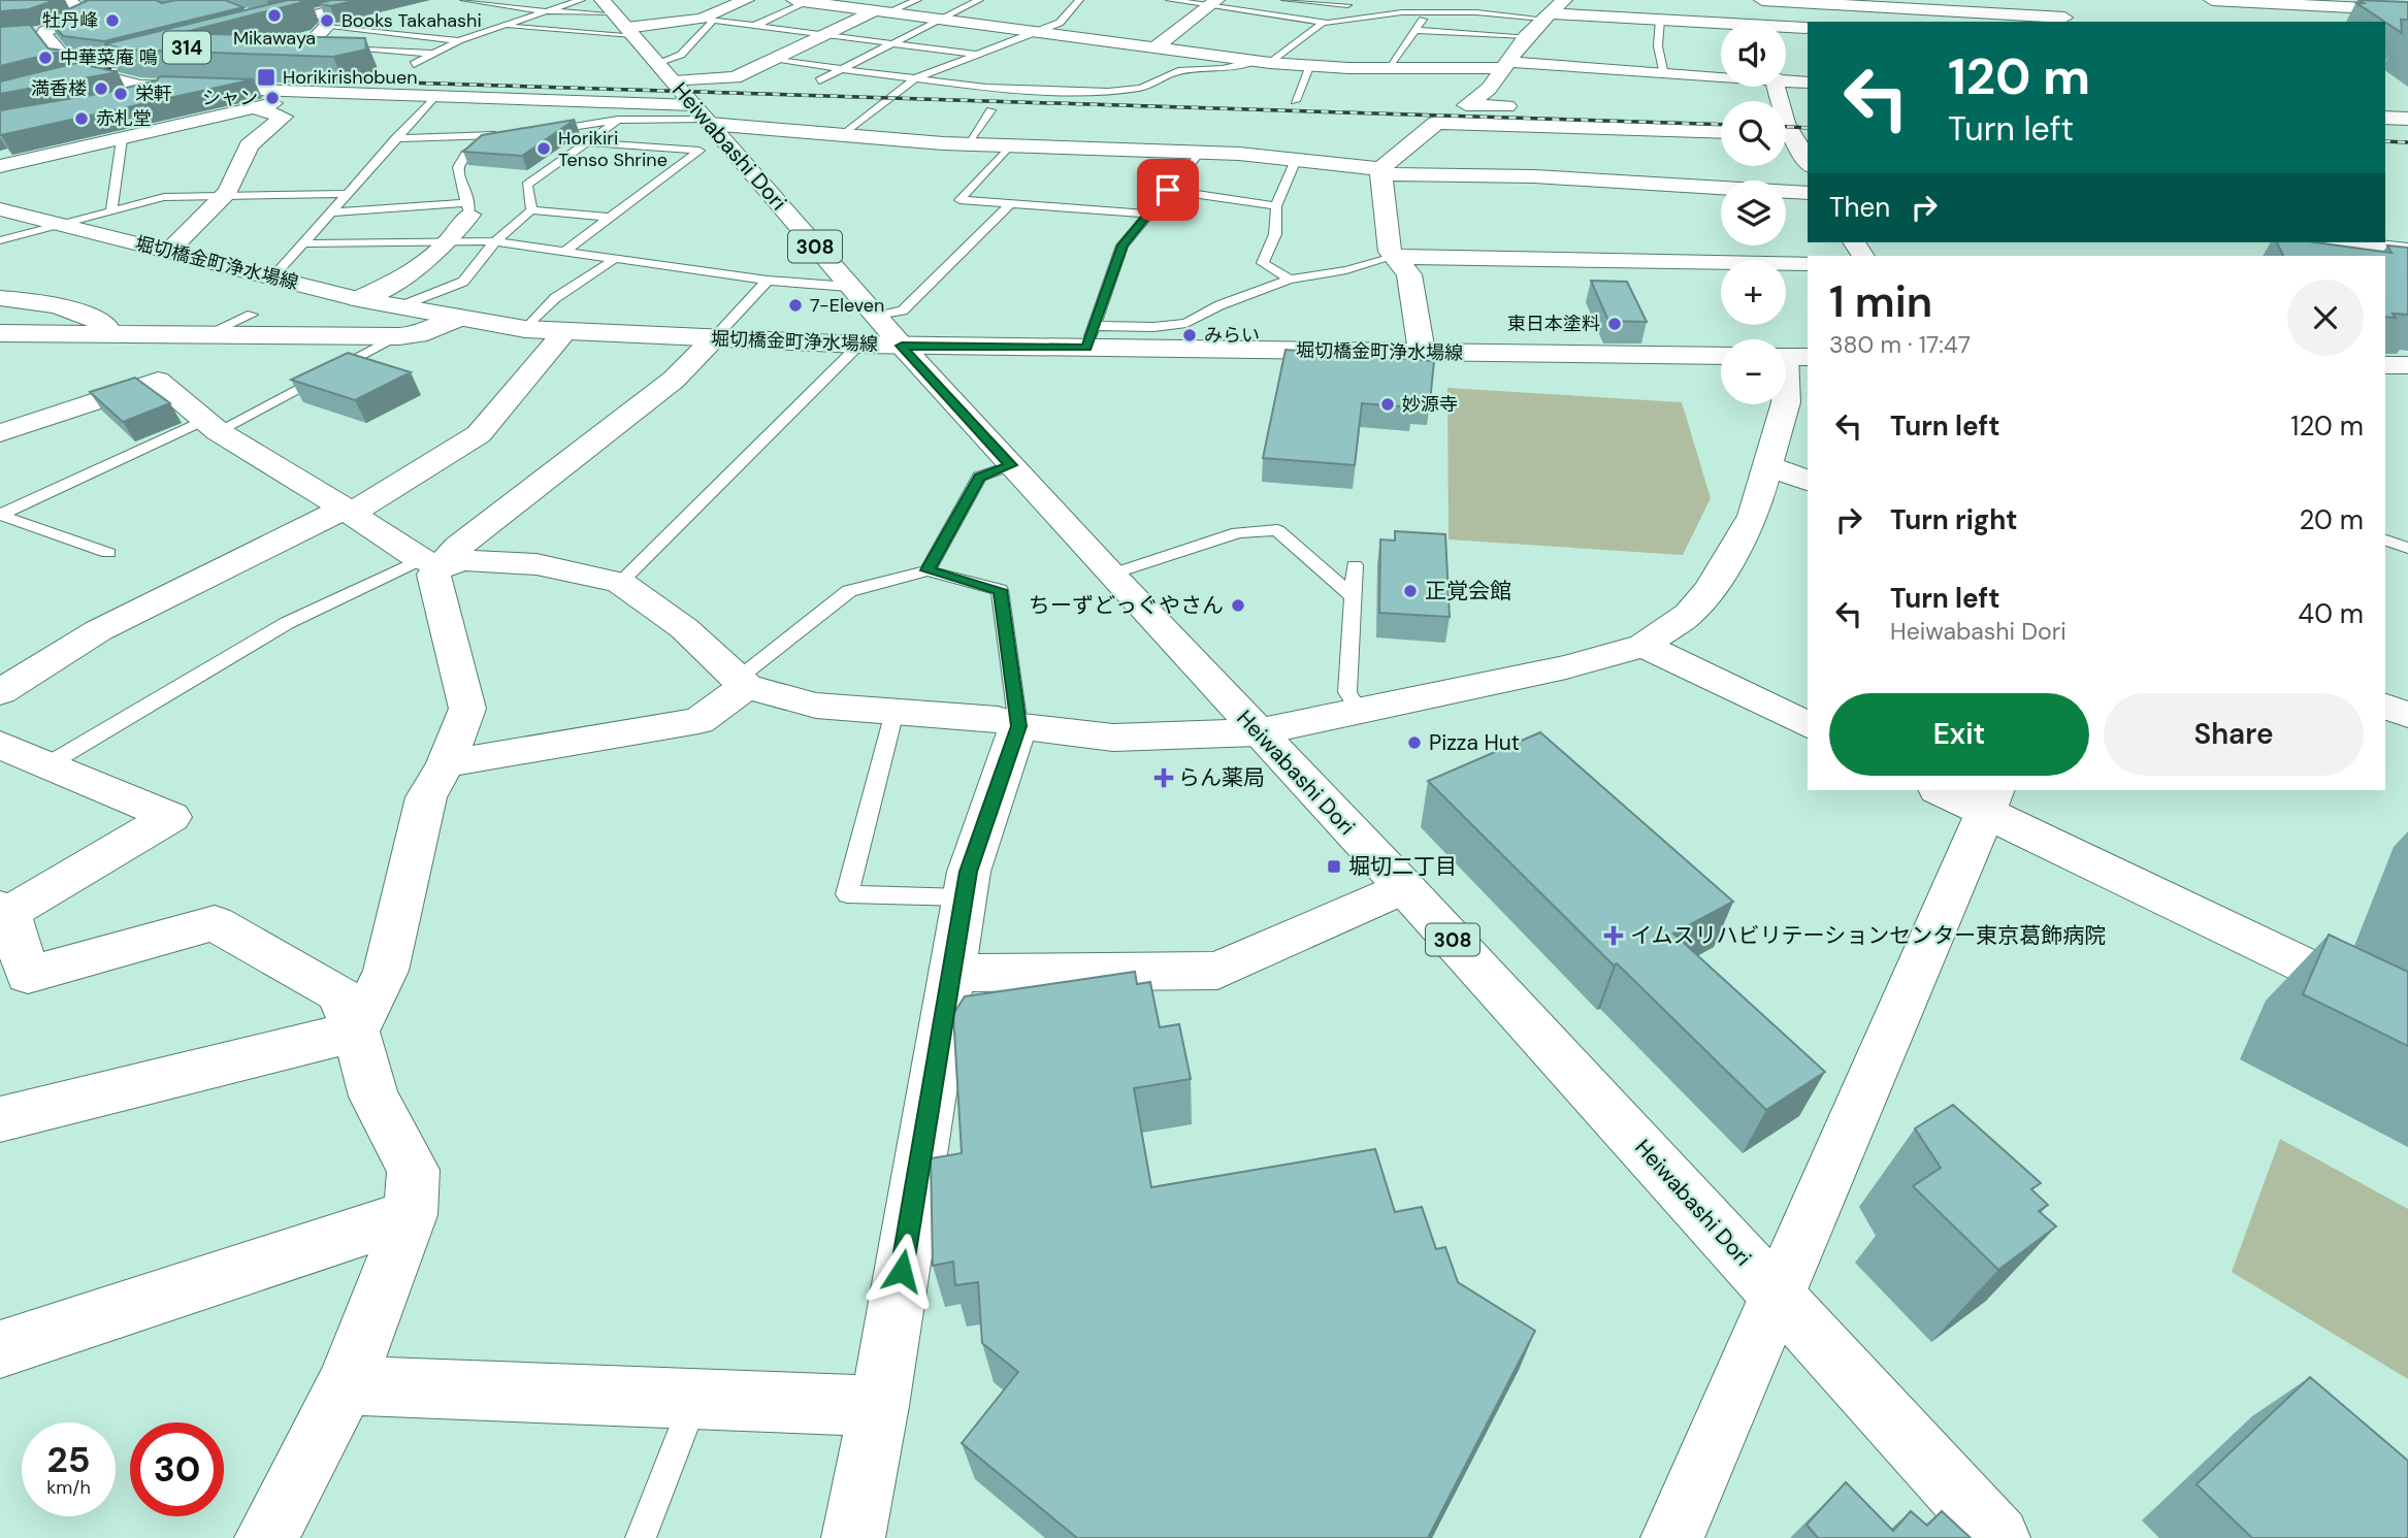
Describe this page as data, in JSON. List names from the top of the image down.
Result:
{
  "streets": {
    "street": [
      "314",
      "Heiwabashi Dori",
      "308",
      "堀切橋金町浄水場線"
    ]
  },
  "crossings": [
    ["Heiwabashi Dori", "堀切橋金町浄水場線"]
  ],
  "places": {
    "other": [
      "Mikawaya",
      "牡丹峰",
      "Books Takahashi",
      "中華菜庵 鳴",
      "満香楼",
      "栄軒",
      "シャン",
      "赤札堂",
      "Horikiri Tenso Shrine",
      "7-Eleven",
      "東日本塗料",
      "みらい",
      "妙源寺",
      "正覚会館",
      "ちーずどっぐやさん",
      "Pizza Hut"
    ],
    "transit": ["Horikirishobuen", "堀切二丁目"],
    "health": ["らん薬局", "イムスリハビリテーションセンター東京葛飾病院"]
  },
  "page": {
    "map_buttons": ["+", "−"],
    "turn": ["120 m", "Turn left"],
    "then": "Then",
    "heading": ["1 min", "380 m · 17:47"],
    "list": [
      {
        "name": "Turn left",
        "value": "120 m"
      },
      {
        "name": "Turn right",
        "value": "20 m"
      },
      {
        "name": "Turn left",
        "note": "Heiwabashi Dori",
        "value": "40 m"
      }
    ],
    "buttons": ["Exit", "Share"],
    "speed": "25 km/h",
    "limit": "30"
  }
}
